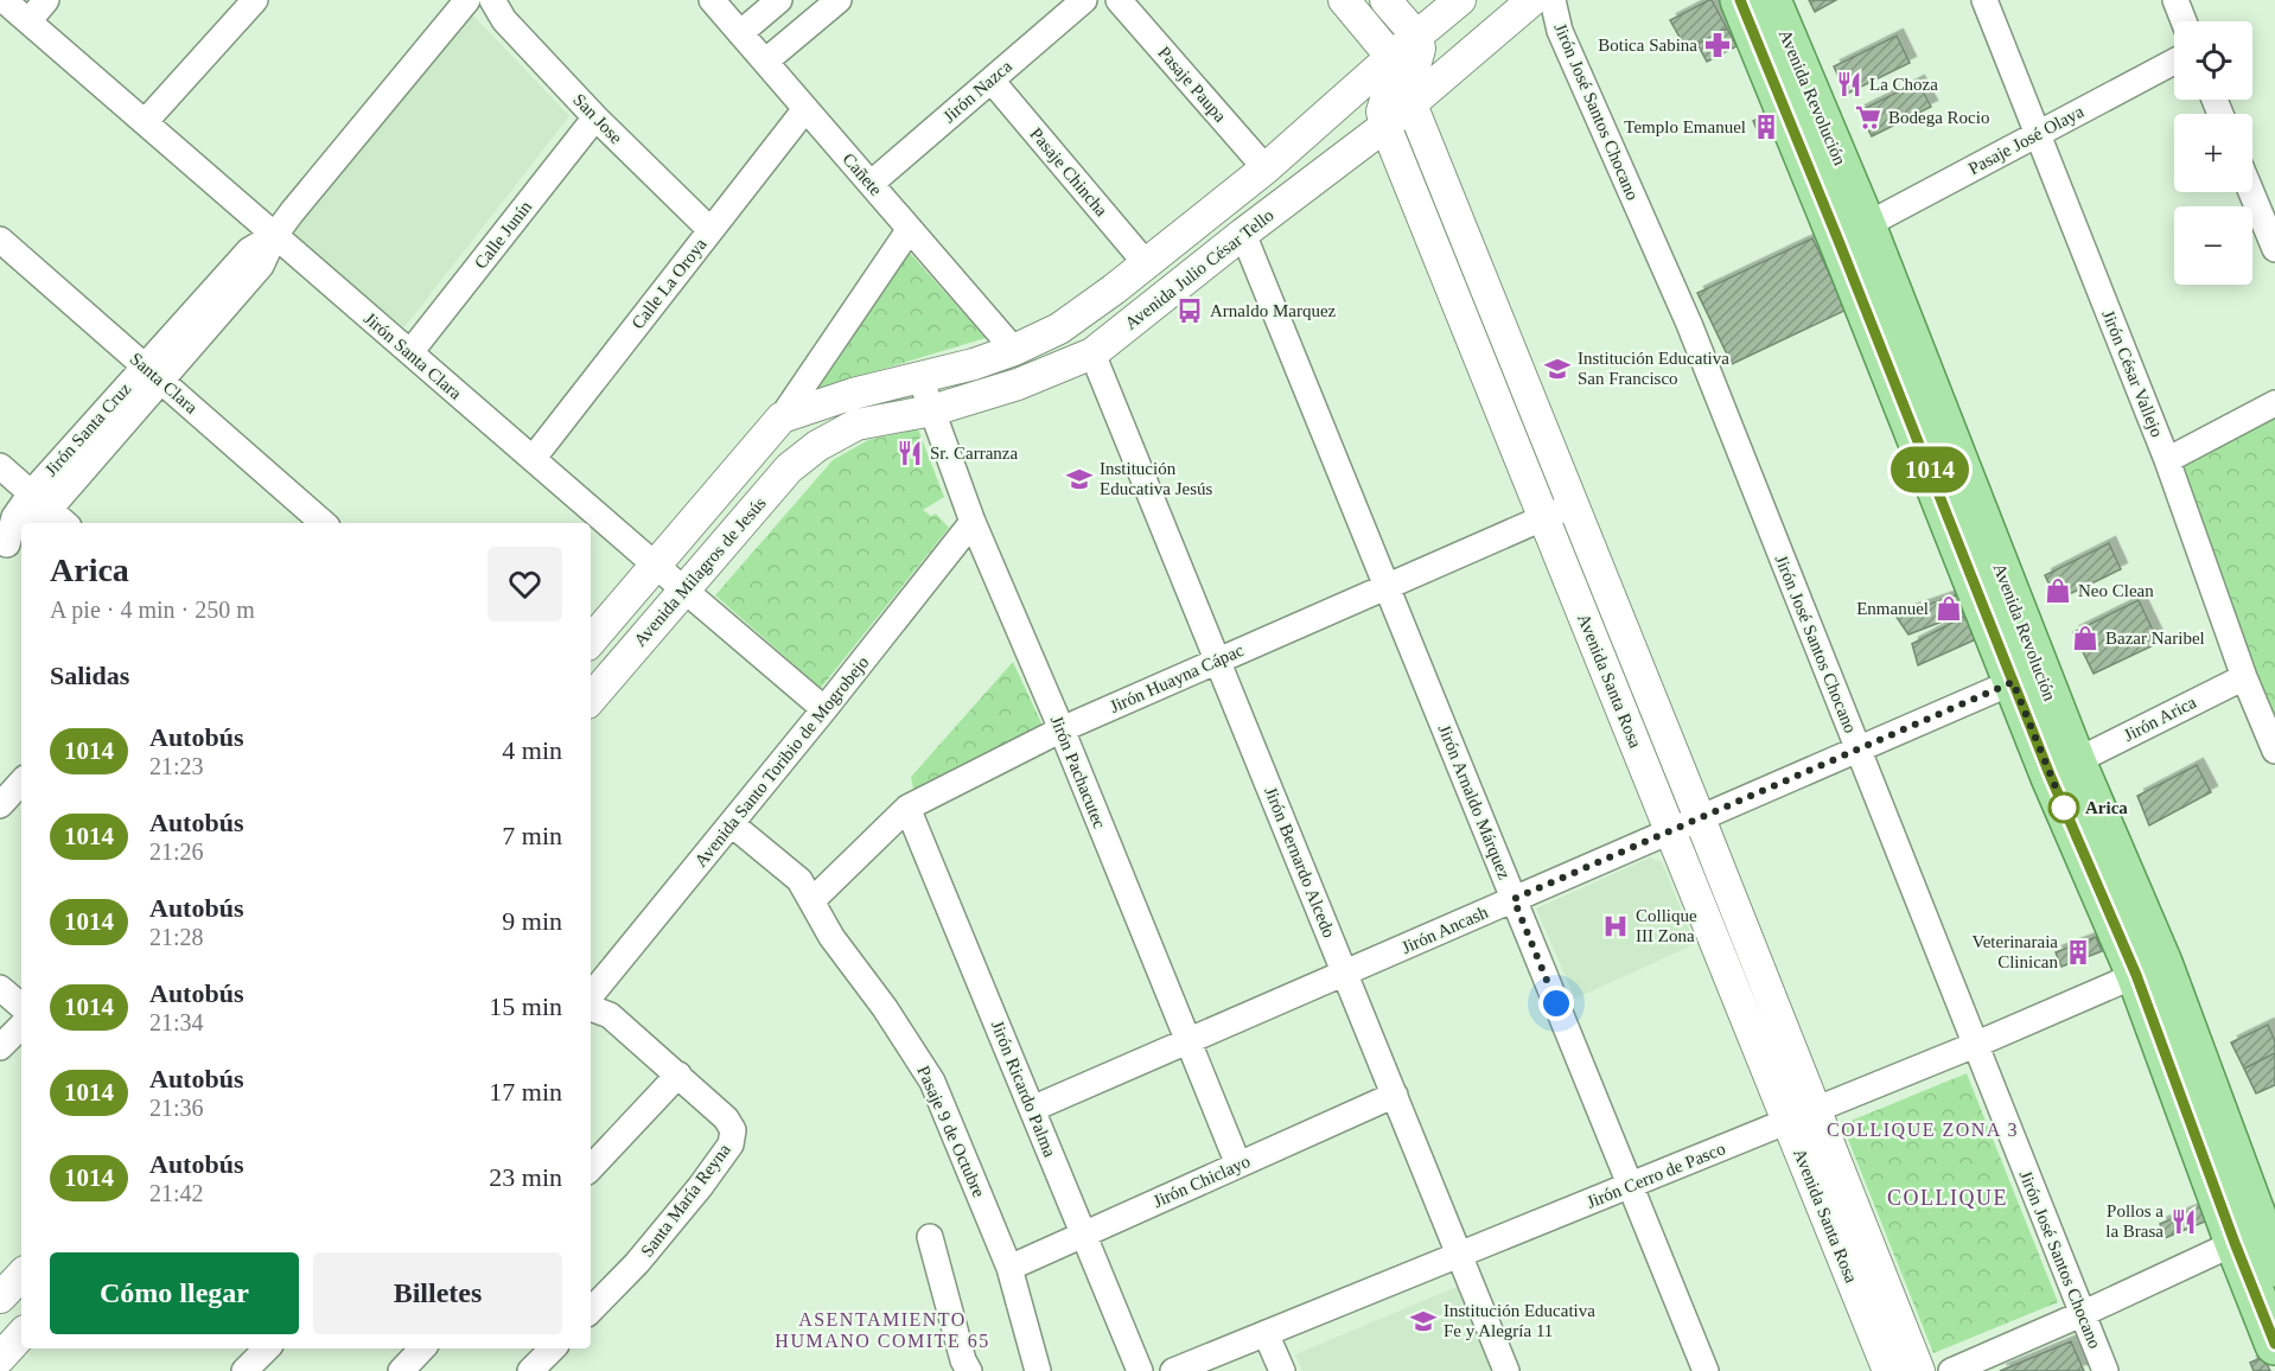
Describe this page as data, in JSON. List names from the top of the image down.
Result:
{
  "streets": {
    "main road": ["Avenida Revolución"],
    "street": [
      "Pasaje Paupa",
      "Jirón Nazca",
      "Jirón José Santos Chocano",
      "San Jose",
      "Pasaje José Olaya",
      "Pasaje Chincha",
      "Cañete",
      "Calle Junín",
      "Avenida Julio César Tello",
      "Calle La Oroya",
      "Jirón Santa Clara",
      "Jirón César Vallejo",
      "Santa Clara",
      "Jirón Santa Cruz",
      "Avenida Milagros de Jesús",
      "Jirón Huayna Cápac",
      "Avenida Santa Rosa",
      "Jirón Arica",
      "Avenida Santo Toribio de Mogrobejo",
      "Jirón Pachacutec",
      "Jirón Arnaldo Márquez",
      "Jirón Bernardo Alcedo",
      "Jirón Ancash",
      "Jirón Ricardo Palma",
      "Pasaje 9 de Octubre",
      "Jirón Cerro de Pasco",
      "Jirón Chiclayo",
      "Santa María Reyna"
    ]
  },
  "crossings": [
    ["Pasaje Paupa", "Avenida Julio César Tello"],
    ["Jirón Nazca", "Pasaje Chincha"],
    ["Jirón Nazca", "Cañete"],
    ["Avenida Revolución", "Pasaje José Olaya"],
    ["Avenida Revolución", "Jirón Arica"],
    ["Avenida Revolución", "Jirón Ancash"],
    ["Avenida Revolución", "Jirón Cerro de Pasco"],
    ["Jirón José Santos Chocano", "Jirón Ancash"],
    ["Jirón José Santos Chocano", "Jirón Cerro de Pasco"],
    ["San Jose", "Calle Junín"],
    ["San Jose", "Calle La Oroya"],
    ["Pasaje José Olaya", "Jirón César Vallejo"],
    ["Pasaje Chincha", "Avenida Julio César Tello"],
    ["Cañete", "Avenida Julio César Tello"],
    ["Cañete", "Calle La Oroya"],
    ["Calle Junín", "Jirón Santa Clara"],
    ["Avenida Julio César Tello", "Avenida Milagros de Jesús"],
    ["Avenida Julio César Tello", "Avenida Santa Rosa"],
    ["Avenida Julio César Tello", "Jirón Pachacutec"],
    ["Avenida Julio César Tello", "Jirón Arnaldo Márquez"],
    ["Avenida Julio César Tello", "Jirón Bernardo Alcedo"],
    ["Calle La Oroya", "Jirón Santa Clara"],
    ["Jirón Santa Clara", "Jirón Santa Cruz"],
    ["Jirón Santa Clara", "Avenida Milagros de Jesús"],
    ["Jirón Santa Clara", "Avenida Santo Toribio de Mogrobejo"],
    ["Jirón César Vallejo", "Jirón Arica"],
    ["Santa Clara", "Jirón Santa Cruz"],
    ["Jirón Huayna Cápac", "Avenida Santa Rosa"],
    ["Jirón Huayna Cápac", "Jirón Pachacutec"],
    ["Jirón Huayna Cápac", "Jirón Arnaldo Márquez"],
    ["Jirón Huayna Cápac", "Jirón Bernardo Alcedo"],
    ["Jirón Huayna Cápac", "Jirón Ricardo Palma"],
    ["Jirón Huayna Cápac", "Pasaje 9 de Octubre"],
    ["Avenida Santa Rosa", "Jirón Ancash"],
    ["Avenida Santa Rosa", "Jirón Cerro de Pasco"],
    ["Avenida Santo Toribio de Mogrobejo", "Jirón Pachacutec"],
    ["Avenida Santo Toribio de Mogrobejo", "Pasaje 9 de Octubre"],
    ["Jirón Pachacutec", "Jirón Ancash"],
    ["Jirón Pachacutec", "Jirón Chiclayo"],
    ["Jirón Arnaldo Márquez", "Jirón Ancash"],
    ["Jirón Arnaldo Márquez", "Jirón Cerro de Pasco"],
    ["Jirón Bernardo Alcedo", "Jirón Ancash"],
    ["Jirón Bernardo Alcedo", "Jirón Cerro de Pasco"],
    ["Jirón Bernardo Alcedo", "Jirón Chiclayo"],
    ["Jirón Ancash", "Jirón Ricardo Palma"],
    ["Jirón Ricardo Palma", "Jirón Chiclayo"],
    ["Pasaje 9 de Octubre", "Jirón Chiclayo"]
  ],
  "districts": ["COLLIQUE ZONA 3", "COLLIQUE", "ASENTAMIENTO HUMANO COMITE 65"],
  "places": {
    "pharmacy": ["Botica Sabina"],
    "restaurant": ["La Choza", "Sr. Carranza", "Pollos a la Brasa"],
    "supermarket": ["Bodega Rocio"],
    "building": ["Templo Emanuel", "Veterinaraia Clinican"],
    "bus stop": ["Arnaldo Marquez"],
    "school or university": ["Institución Educativa San Francisco", "Institución Educativa Jesús", "Institución Educativa Fe y Alegría 11"],
    "shop": ["Neo Clean", "Enmanuel", "Bazar Naribel"],
    "other": ["Arica"],
    "hospital": ["Collique III Zona"]
  },
  "lines": ["bus line 1014"],
  "page": {
    "on_map": "1014",
    "map_buttons": ["+", "−"],
    "heading": [
      ["Arica", "A pie · 4 min · 250 m"],
      "Salidas"
    ],
    "list": [
      {
        "mark": "1014",
        "name": "Autobús",
        "note": "21:23",
        "value": "4 min"
      },
      {
        "mark": "1014",
        "name": "Autobús",
        "note": "21:26",
        "value": "7 min"
      },
      {
        "mark": "1014",
        "name": "Autobús",
        "note": "21:28",
        "value": "9 min"
      },
      {
        "mark": "1014",
        "name": "Autobús",
        "note": "21:34",
        "value": "15 min"
      },
      {
        "mark": "1014",
        "name": "Autobús",
        "note": "21:36",
        "value": "17 min"
      },
      {
        "mark": "1014",
        "name": "Autobús",
        "note": "21:42",
        "value": "23 min"
      }
    ],
    "buttons": ["Cómo llegar", "Billetes"]
  }
}
